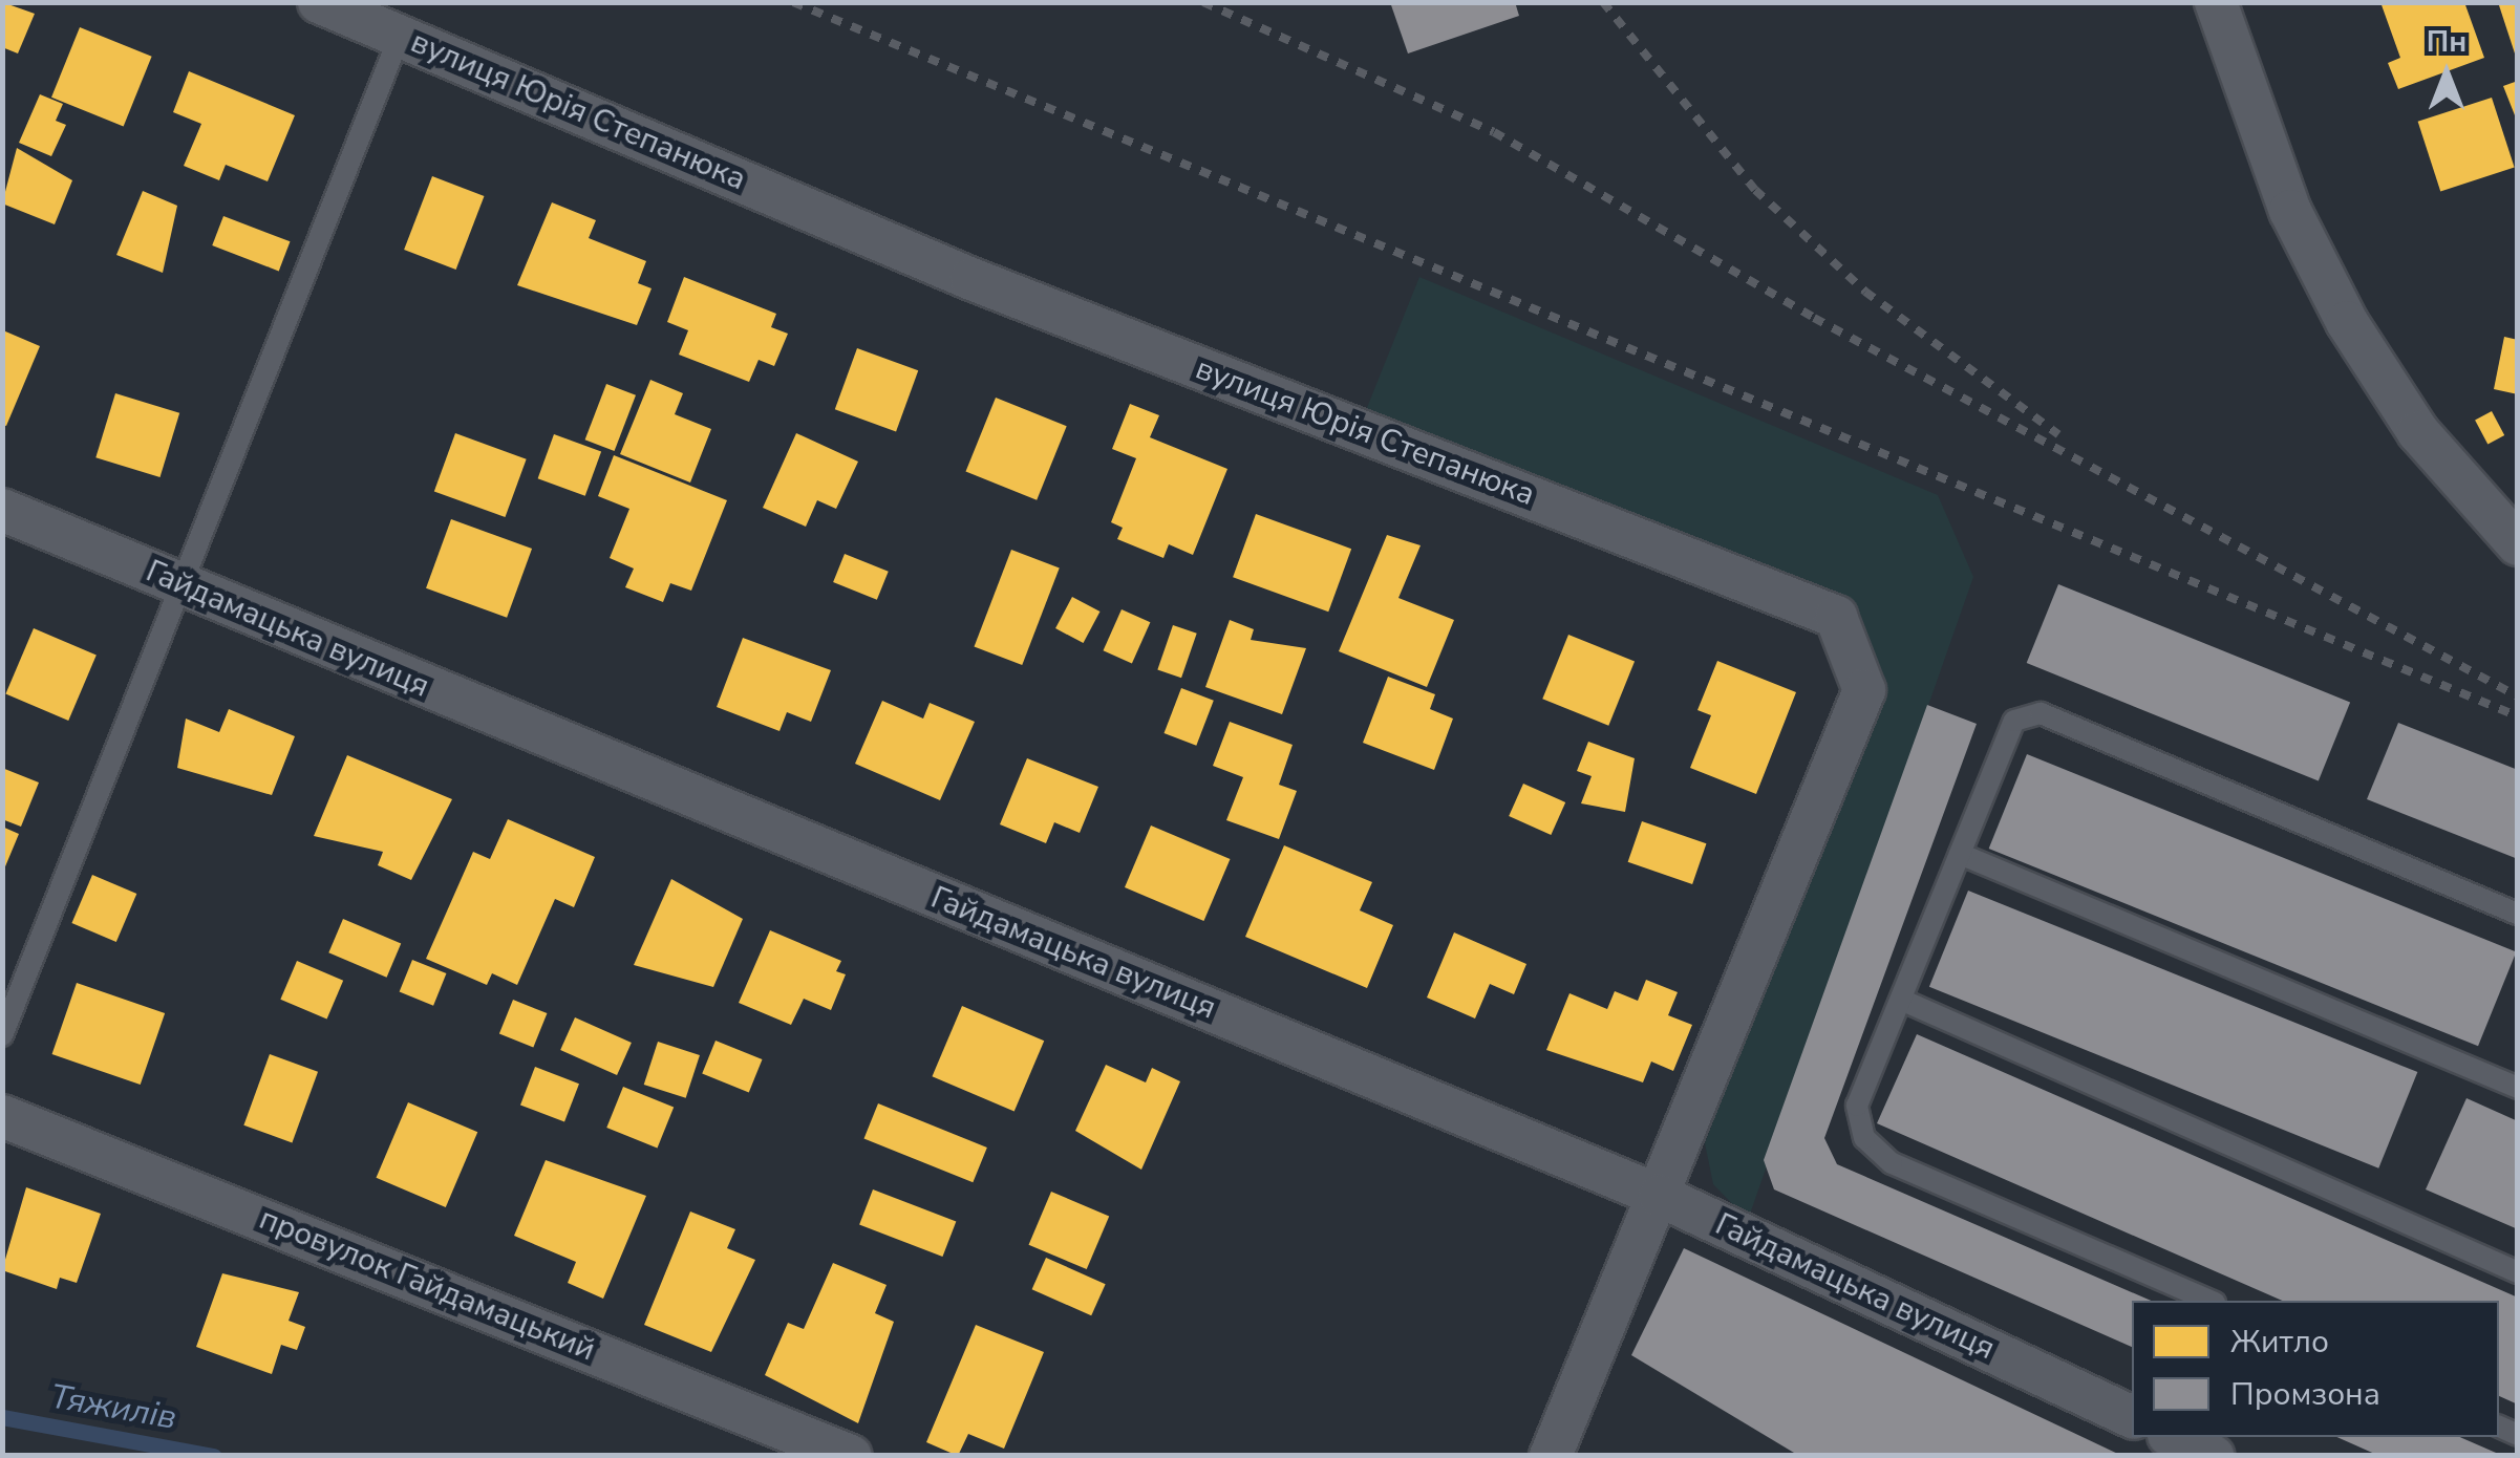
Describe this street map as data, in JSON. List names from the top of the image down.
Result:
{
  "streets": {
    "street": ["вулиця Юрія Степанюка", "Гайдамацька вулиця", "провулок Гайдамацький"]
  },
  "crossings": [
    ["вулиця Юрія Степанюка", "Гайдамацька вулиця"]
  ],
  "water": ["Тяжилів"],
  "legend": ["Житло", "Промзона"],
  "north": "top"
}
